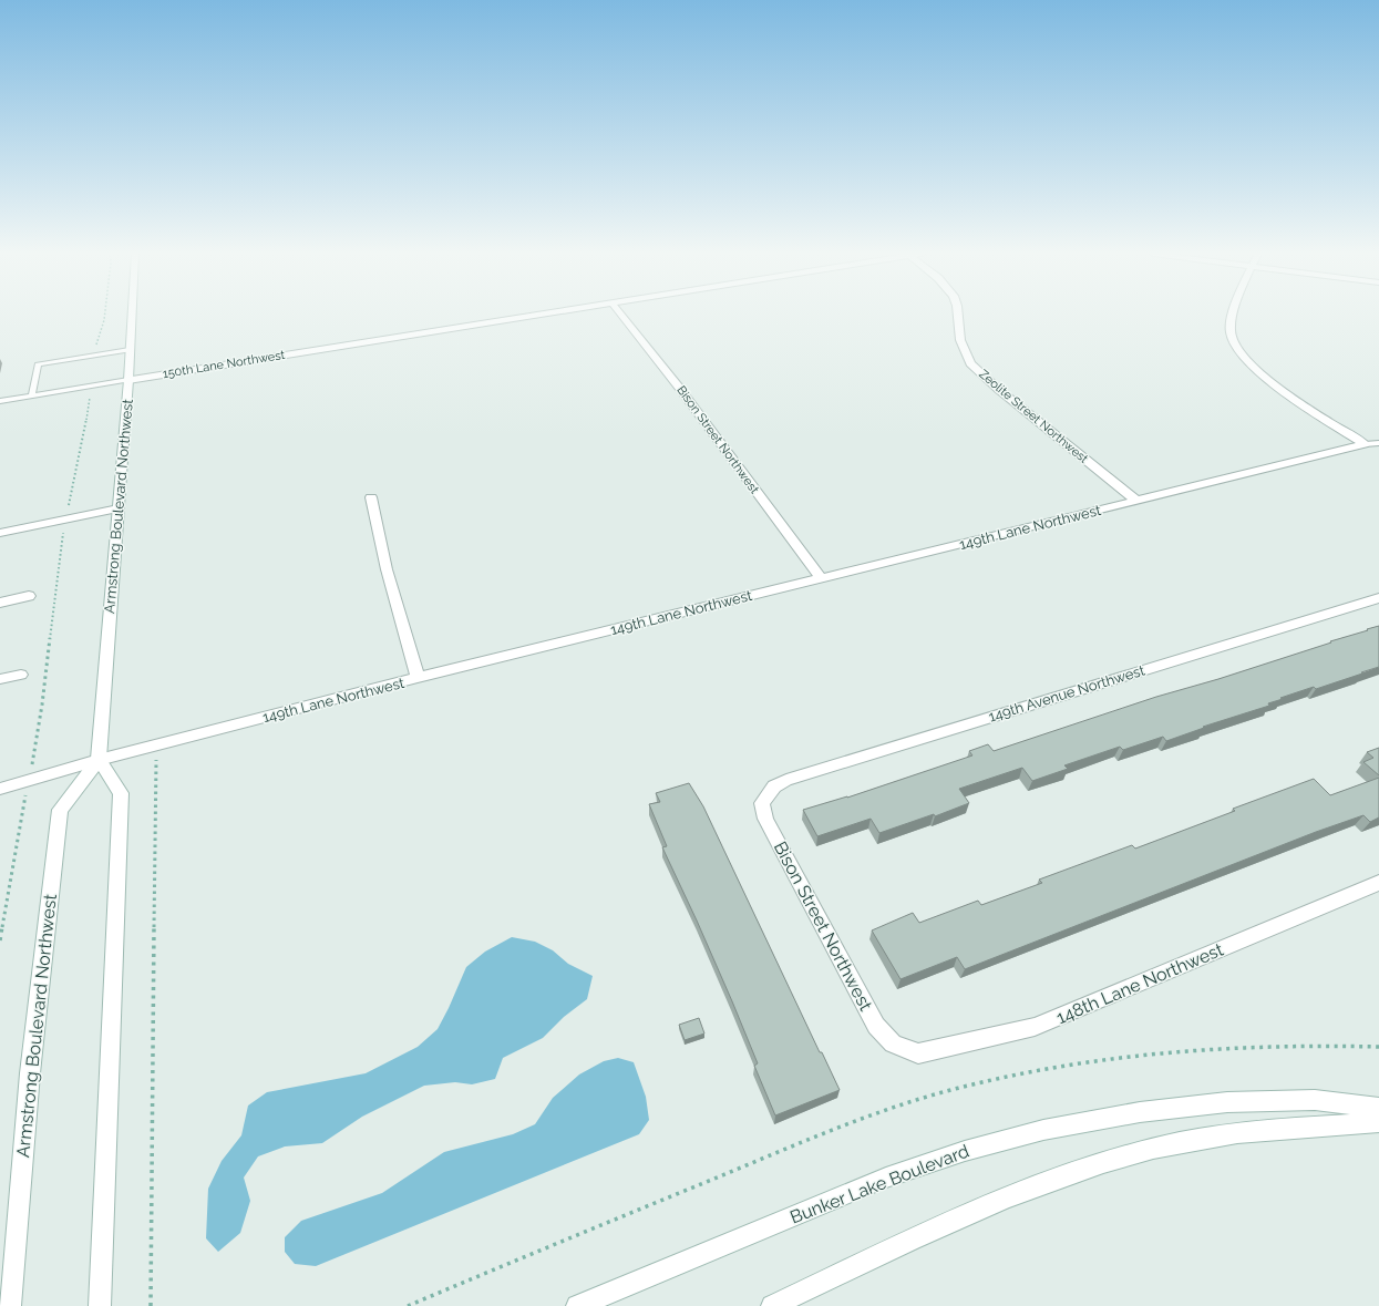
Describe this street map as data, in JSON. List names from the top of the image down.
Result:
{
  "streets": {
    "street": [
      "150th Lane Northwest",
      "Zeolite Street Northwest",
      "Bison Street Northwest",
      "Armstrong Boulevard Northwest",
      "149th Lane Northwest",
      "149th Avenue Northwest",
      "148th Lane Northwest",
      "Bunker Lake Boulevard"
    ]
  },
  "crossings": [
    ["150th Lane Northwest", "Armstrong Boulevard Northwest"],
    ["Zeolite Street Northwest", "149th Lane Northwest"],
    ["Bison Street Northwest", "149th Lane Northwest"],
    ["Bison Street Northwest", "149th Avenue Northwest"],
    ["Bison Street Northwest", "148th Lane Northwest"],
    ["Armstrong Boulevard Northwest", "149th Lane Northwest"]
  ]
}
